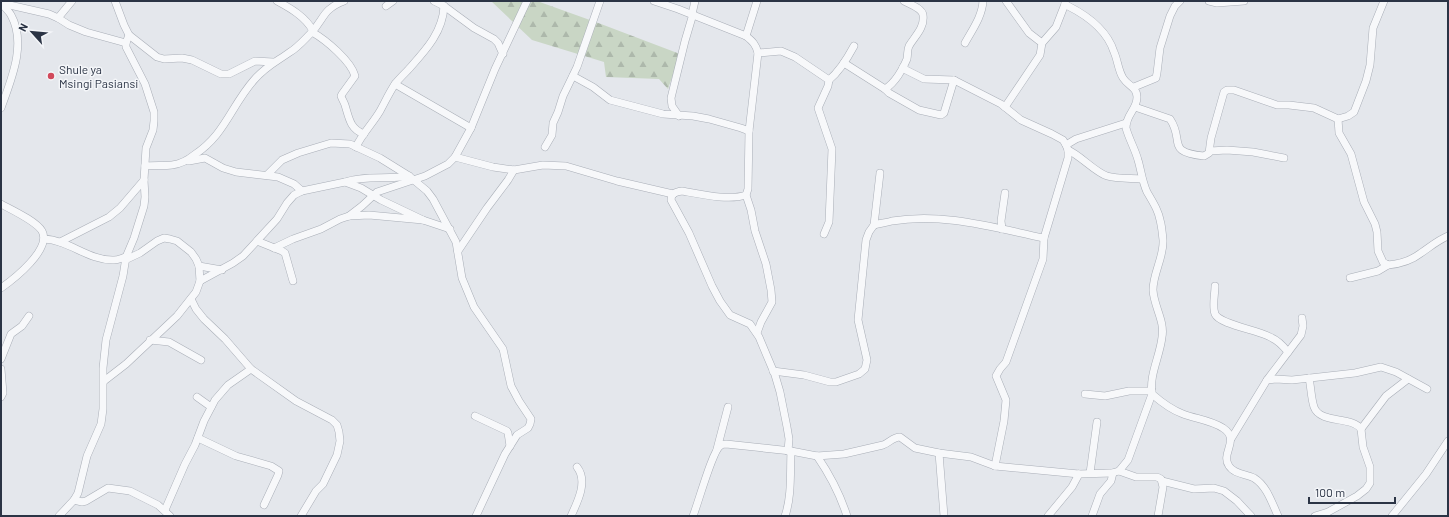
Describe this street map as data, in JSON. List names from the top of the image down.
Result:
{
  "places": ["Shule ya Msingi Pasiansi"],
  "scale_bar": "100 m",
  "north": "top left"
}
